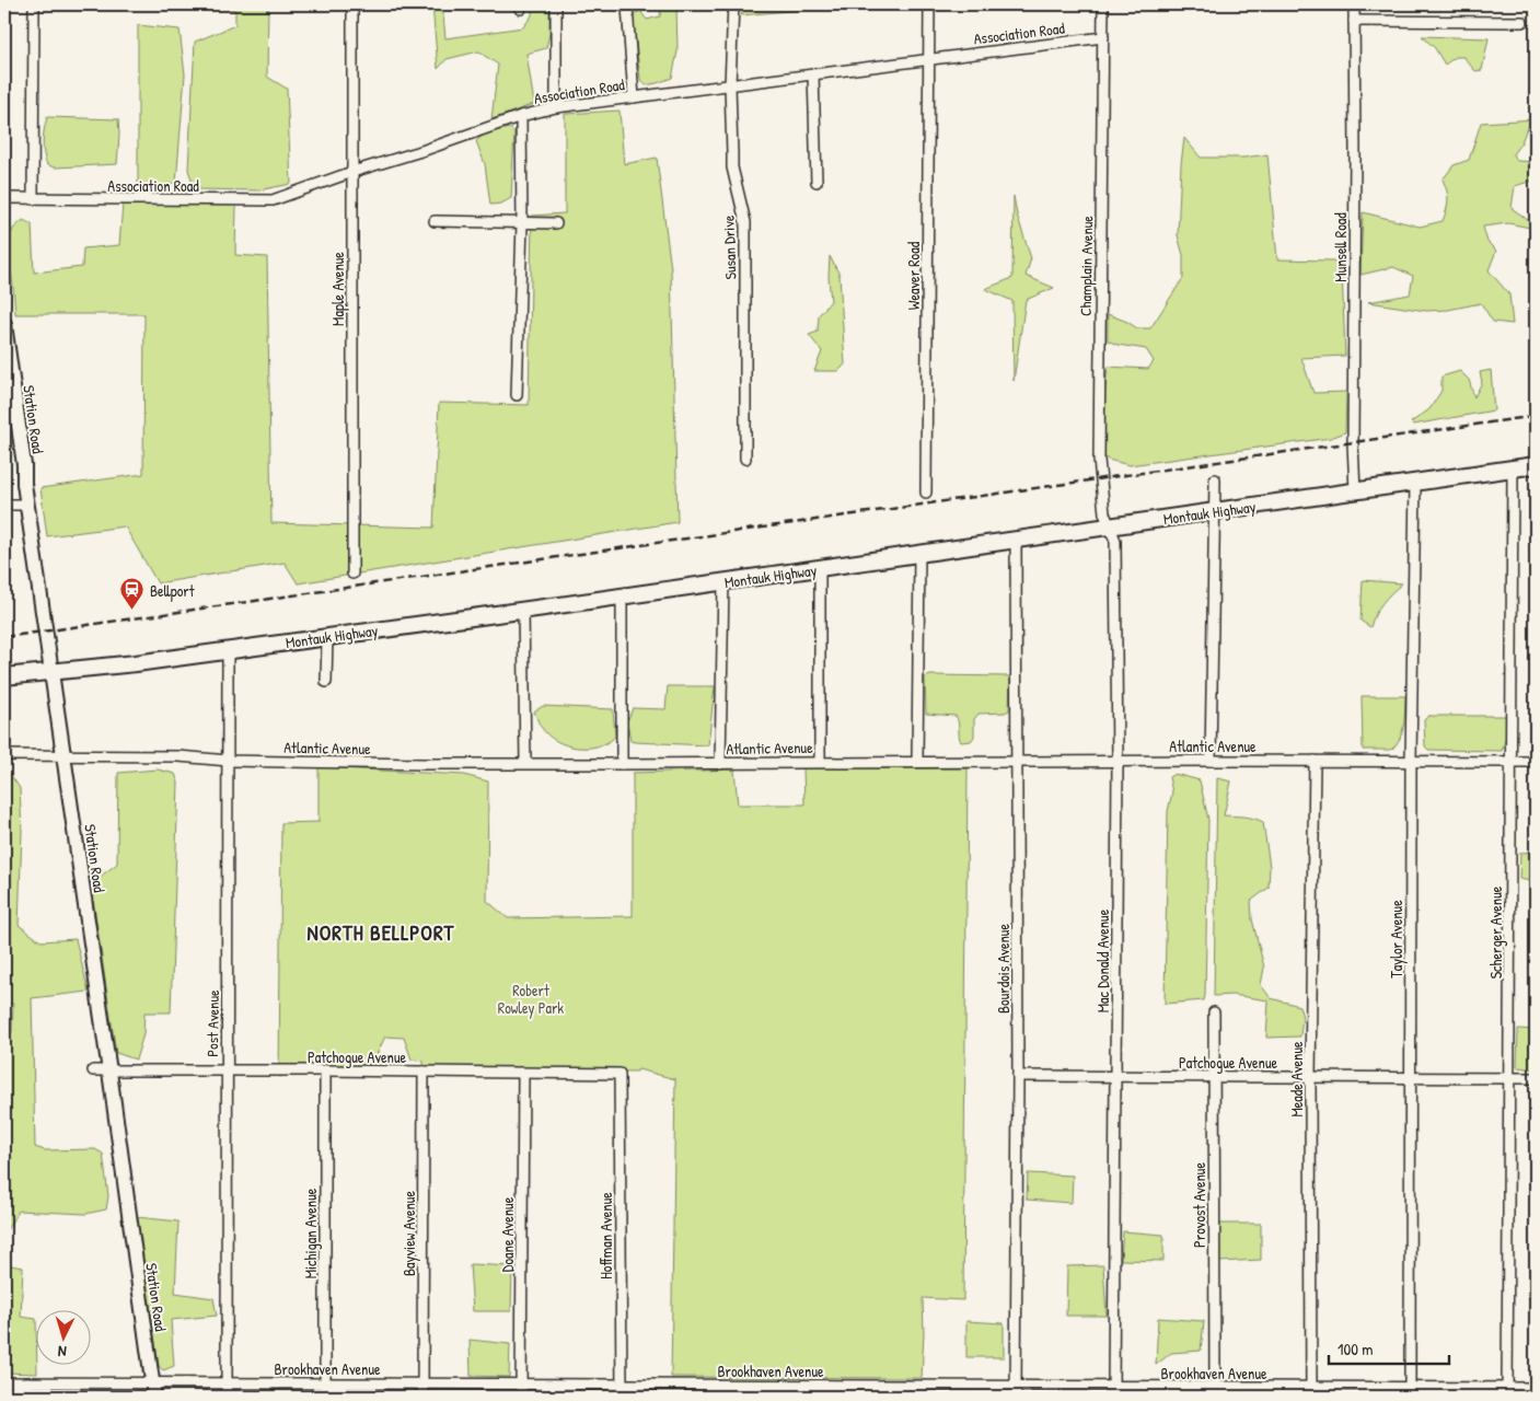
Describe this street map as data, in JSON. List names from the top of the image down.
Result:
{
  "streets": {
    "main road": ["Station Road", "Montauk Highway"],
    "street": [
      "Association Road",
      "Susan Drive",
      "Munsell Road",
      "Champlain Avenue",
      "Weaver Road",
      "Maple Avenue",
      "Atlantic Avenue",
      "Scherger Avenue",
      "Taylor Avenue",
      "Mac Donald Avenue",
      "Bourdois Avenue",
      "Post Avenue",
      "Patchogue Avenue",
      "Meade Avenue",
      "Provost Avenue",
      "Michigan Avenue",
      "Bayview Avenue",
      "Doane Avenue",
      "Hoffman Avenue",
      "Brookhaven Avenue"
    ]
  },
  "crossings": [
    ["Association Road", "Susan Drive"],
    ["Association Road", "Champlain Avenue"],
    ["Association Road", "Weaver Road"],
    ["Association Road", "Maple Avenue"],
    ["Munsell Road", "Montauk Highway"],
    ["Champlain Avenue", "Montauk Highway"],
    ["Champlain Avenue", "Mac Donald Avenue"],
    ["Station Road", "Montauk Highway"],
    ["Station Road", "Atlantic Avenue"],
    ["Station Road", "Patchogue Avenue"],
    ["Station Road", "Brookhaven Avenue"],
    ["Montauk Highway", "Scherger Avenue"],
    ["Montauk Highway", "Taylor Avenue"],
    ["Montauk Highway", "Mac Donald Avenue"],
    ["Montauk Highway", "Bourdois Avenue"],
    ["Montauk Highway", "Post Avenue"],
    ["Atlantic Avenue", "Scherger Avenue"],
    ["Atlantic Avenue", "Taylor Avenue"],
    ["Atlantic Avenue", "Mac Donald Avenue"],
    ["Atlantic Avenue", "Bourdois Avenue"],
    ["Atlantic Avenue", "Post Avenue"],
    ["Atlantic Avenue", "Meade Avenue"],
    ["Scherger Avenue", "Patchogue Avenue"],
    ["Scherger Avenue", "Brookhaven Avenue"],
    ["Taylor Avenue", "Patchogue Avenue"],
    ["Taylor Avenue", "Brookhaven Avenue"],
    ["Mac Donald Avenue", "Patchogue Avenue"],
    ["Mac Donald Avenue", "Brookhaven Avenue"],
    ["Bourdois Avenue", "Patchogue Avenue"],
    ["Bourdois Avenue", "Brookhaven Avenue"],
    ["Post Avenue", "Patchogue Avenue"],
    ["Post Avenue", "Brookhaven Avenue"],
    ["Patchogue Avenue", "Meade Avenue"],
    ["Patchogue Avenue", "Provost Avenue"],
    ["Patchogue Avenue", "Michigan Avenue"],
    ["Patchogue Avenue", "Bayview Avenue"],
    ["Patchogue Avenue", "Doane Avenue"],
    ["Patchogue Avenue", "Hoffman Avenue"],
    ["Meade Avenue", "Brookhaven Avenue"],
    ["Provost Avenue", "Brookhaven Avenue"],
    ["Michigan Avenue", "Brookhaven Avenue"],
    ["Bayview Avenue", "Brookhaven Avenue"],
    ["Doane Avenue", "Brookhaven Avenue"],
    ["Hoffman Avenue", "Brookhaven Avenue"]
  ],
  "districts": ["NORTH BELLPORT"],
  "parks": ["Robert Rowley Park"],
  "places": {
    "station": ["Bellport"]
  },
  "scale_bar": "100 m",
  "north": "bottom"
}
